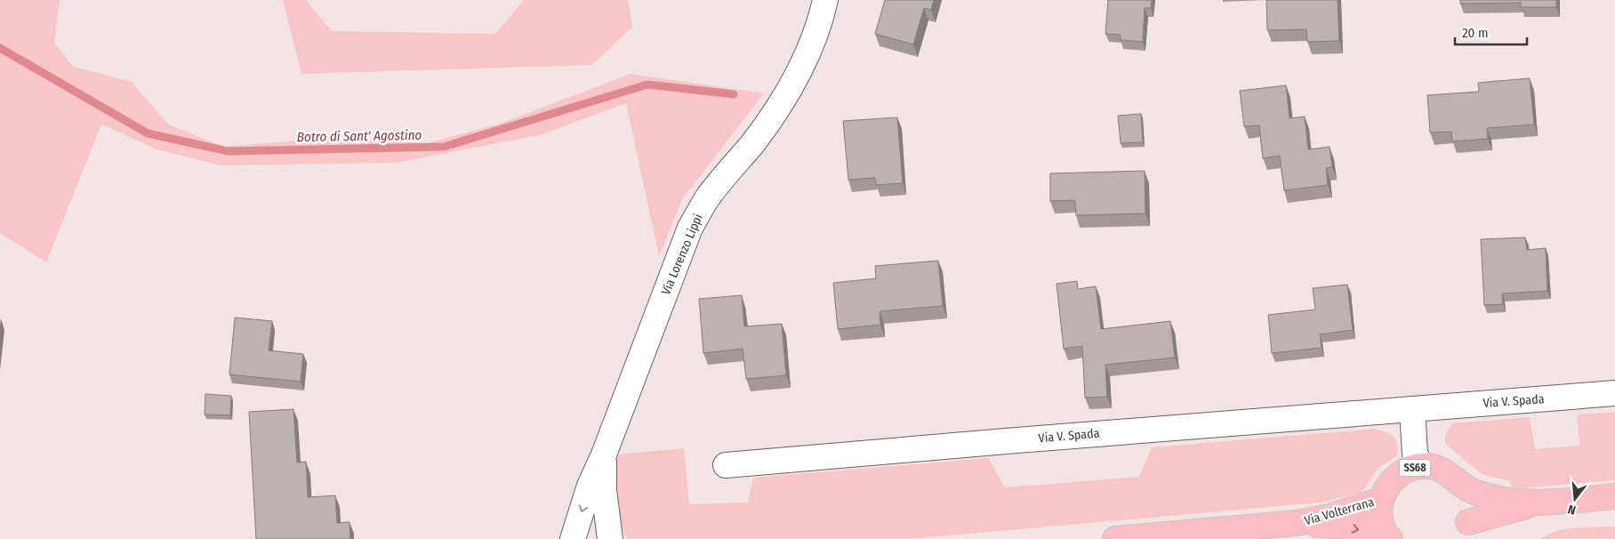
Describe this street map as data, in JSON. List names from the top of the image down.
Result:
{
  "streets": {
    "main road": ["SS68", "Via Volterrana"],
    "street": ["Via Lorenzo Lippi", "Via V. Spada"]
  },
  "crossings": [
    ["SS68", "Via Volterrana"]
  ],
  "water": ["Botro di Sant' Agostino"],
  "scale_bar": "20 m",
  "north": "bottom"
}
